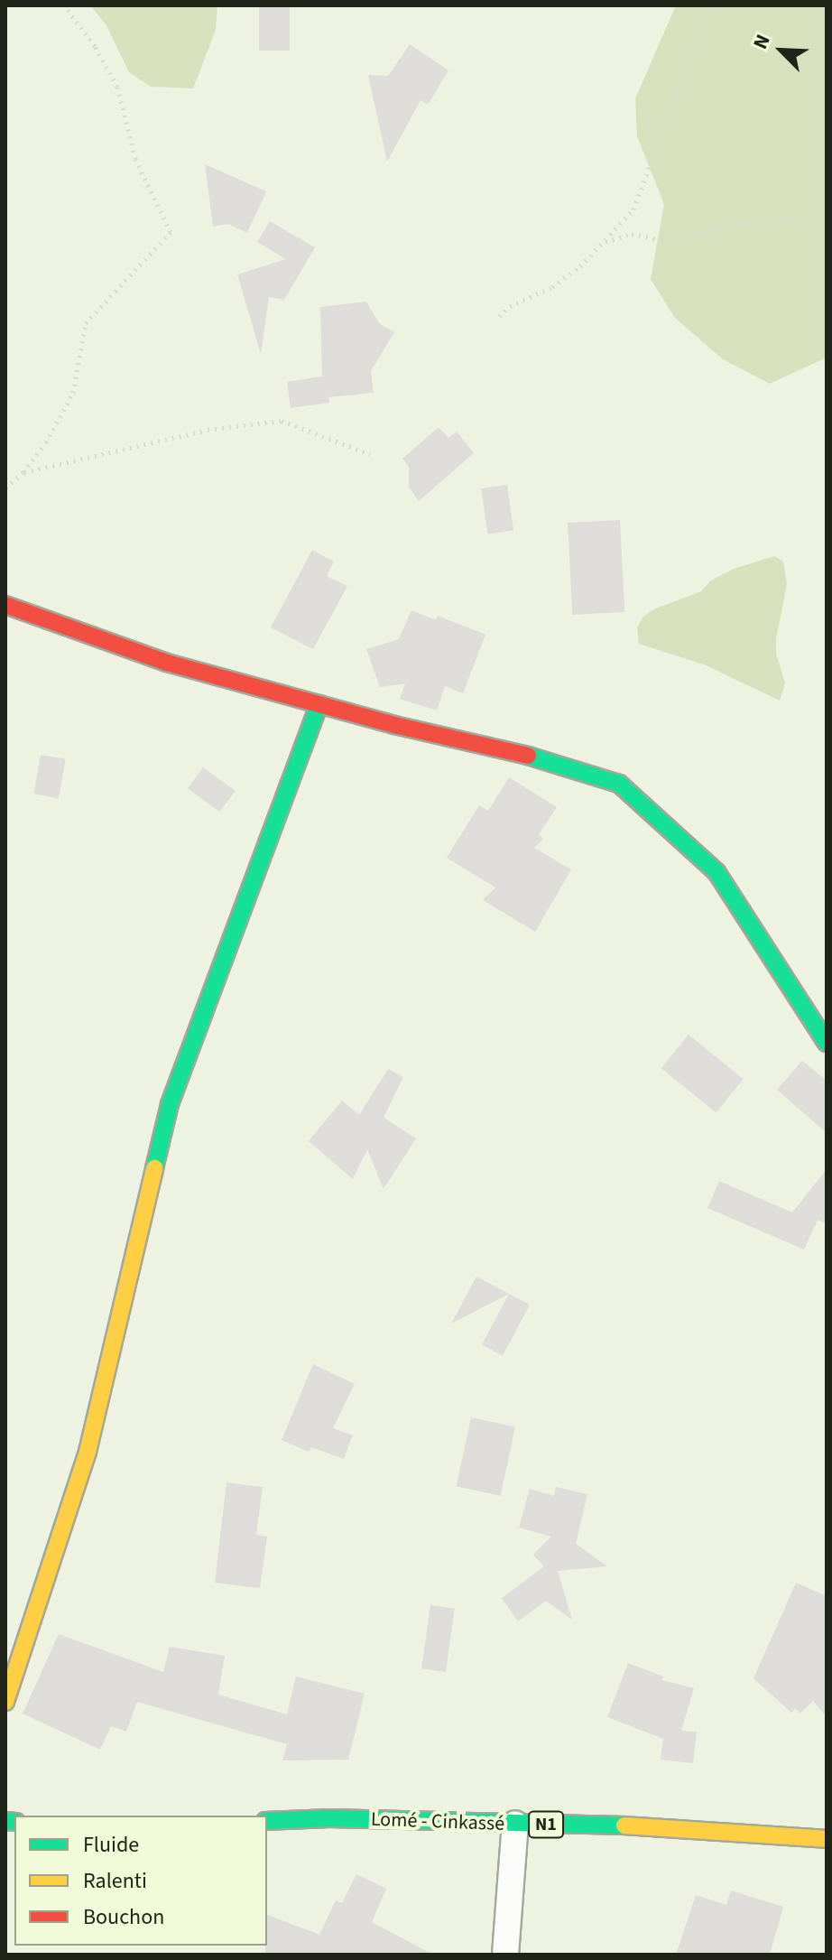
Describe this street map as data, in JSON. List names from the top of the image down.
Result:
{
  "streets": {
    "main road": ["Lomé - Cinkassé", "N1"]
  },
  "legend": ["Fluide", "Ralenti", "Bouchon"],
  "north": "top left"
}
